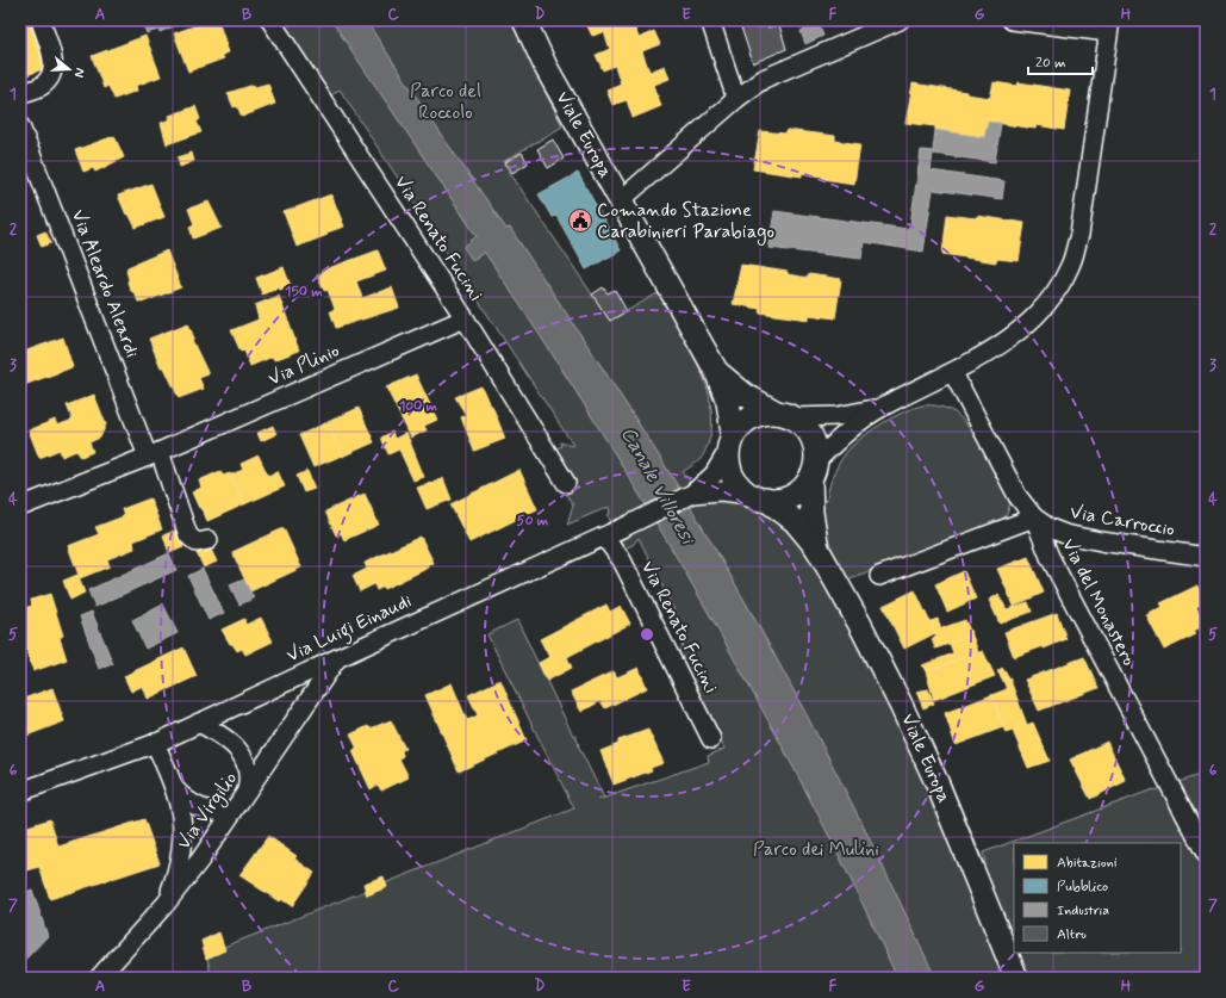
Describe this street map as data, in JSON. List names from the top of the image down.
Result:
{
  "streets": {
    "street": [
      "Viale Europa",
      "Via Renato Fucini",
      "Via Aleardo Aleardi",
      "Via Plinio",
      "Via Carroccio",
      "Via del Monastero",
      "Via Luigi Einaudi",
      "Via Virgilio"
    ]
  },
  "crossings": [
    ["Viale Europa", "Via Luigi Einaudi"],
    ["Via Renato Fucini", "Via Plinio"],
    ["Via Renato Fucini", "Via Luigi Einaudi"],
    ["Via Aleardo Aleardi", "Via Plinio"],
    ["Via Carroccio", "Via del Monastero"],
    ["Via Luigi Einaudi", "Via Virgilio"]
  ],
  "water": ["Canale Villoresi"],
  "parks": ["Parco del Roccolo", "Parco dei Mulini"],
  "places": {
    "public building": ["Comando Stazione Carabinieri Parabiago"]
  },
  "legend": [
    "Abitazioni",
    "Pubblico",
    "Industria",
    "Altro"
  ],
  "scale_bar": "20 m",
  "north": "right",
  "grid": {
    "columns": [
      "A",
      "B",
      "C",
      "D",
      "E",
      "F",
      "G",
      "H"
    ],
    "rows": [
      "1",
      "2",
      "3",
      "4",
      "5",
      "6",
      "7"
    ]
  },
  "rings": ["150 m", "100 m", "50 m"]
}
